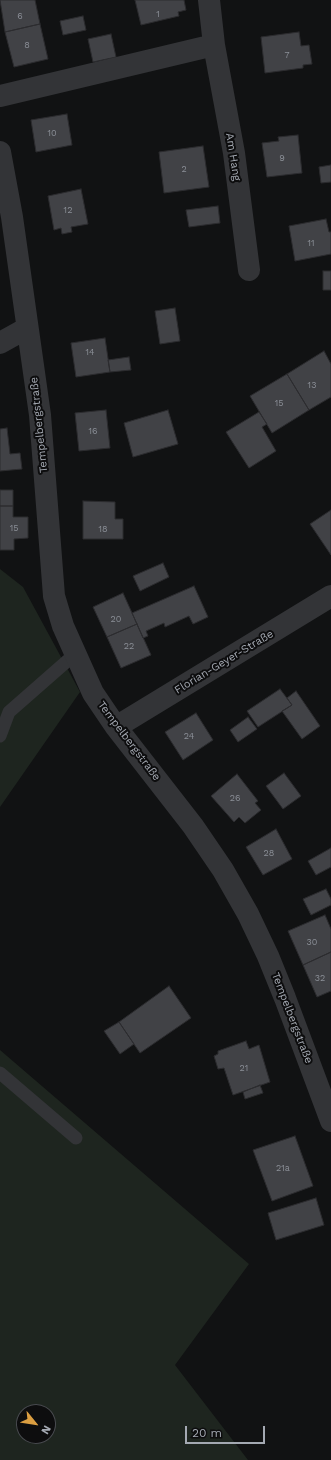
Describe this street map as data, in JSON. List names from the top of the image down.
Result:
{
  "streets": {
    "street": ["Am Hang", "Tempelbergstraße", "Florian-Geyer-Straße"]
  },
  "crossings": [
    ["Tempelbergstraße", "Florian-Geyer-Straße"]
  ],
  "house_numbers": [
    "1",
    "6",
    "8",
    "7",
    "10",
    "9",
    "2",
    "12",
    "11",
    "14",
    "13",
    "15",
    "16",
    "15",
    "18",
    "20",
    "22",
    "24",
    "26",
    "28",
    "30",
    "32",
    "21",
    "21a"
  ],
  "scale_bar": "20 m",
  "north": "bottom right"
}
